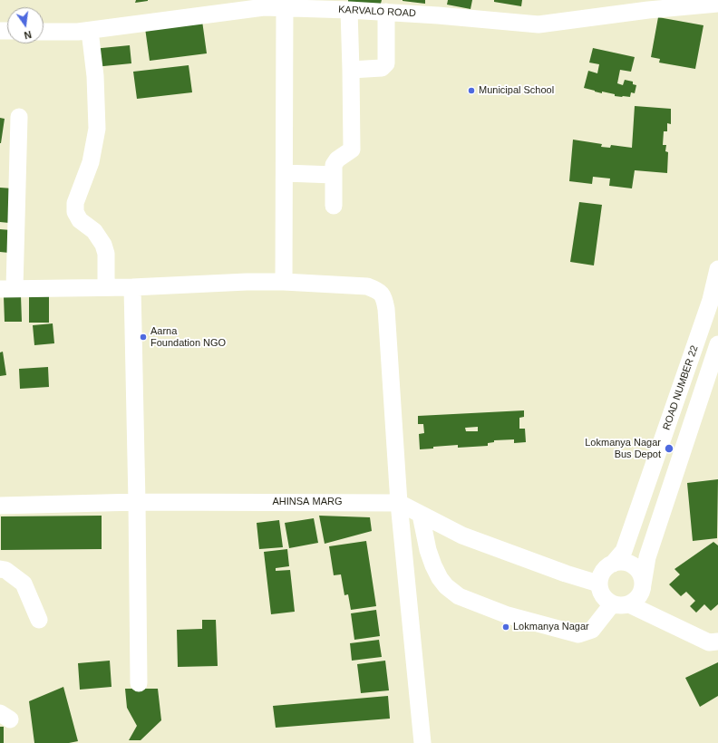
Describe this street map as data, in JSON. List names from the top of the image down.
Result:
{
  "streets": {
    "street": ["KARVALO ROAD", "ROAD NUMBER 22", "AHINSA MARG"]
  },
  "crossings": [
    ["ROAD NUMBER 22", "AHINSA MARG"]
  ],
  "places": [
    "Municipal School",
    "Aarna Foundation NGO",
    "Lokmanya Nagar Bus Depot",
    "Lokmanya Nagar"
  ],
  "north": "bottom"
}
